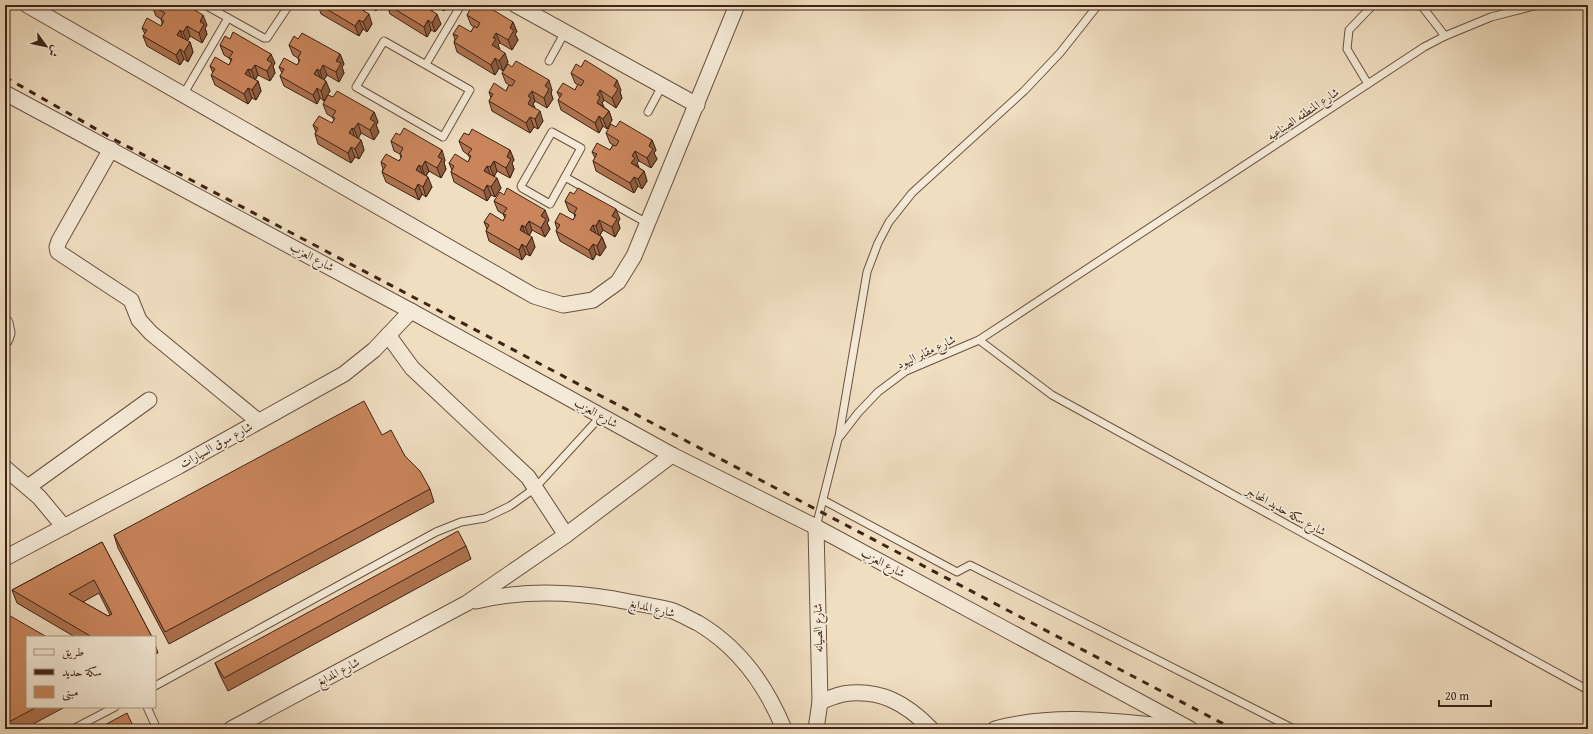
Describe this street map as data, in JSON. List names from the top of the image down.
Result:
{
  "streets": {
    "street": [
      "شارع العزب",
      "شارع سوق السيارات",
      "شارع المدابغ",
      "شارع الصيانه"
    ],
    "lane": ["شارع المنطقه الصناعيه", "شارع مقابر اليهود", "شارع سكة حديد المحاجر"]
  },
  "crossings": [
    ["شارع المنطقه الصناعيه", "شارع مقابر اليهود"],
    ["شارع العزب", "شارع مقابر اليهود"],
    ["شارع العزب", "شارع سوق السيارات"],
    ["شارع العزب", "شارع المدابغ"],
    ["شارع العزب", "شارع الصيانه"],
    ["شارع مقابر اليهود", "شارع سكة حديد المحاجر"],
    ["شارع مقابر اليهود", "شارع الصيانه"]
  ],
  "legend": ["طريق", "سكة حديد", "مبنى"],
  "scale_bar": "20 m",
  "north": "bottom right"
}
